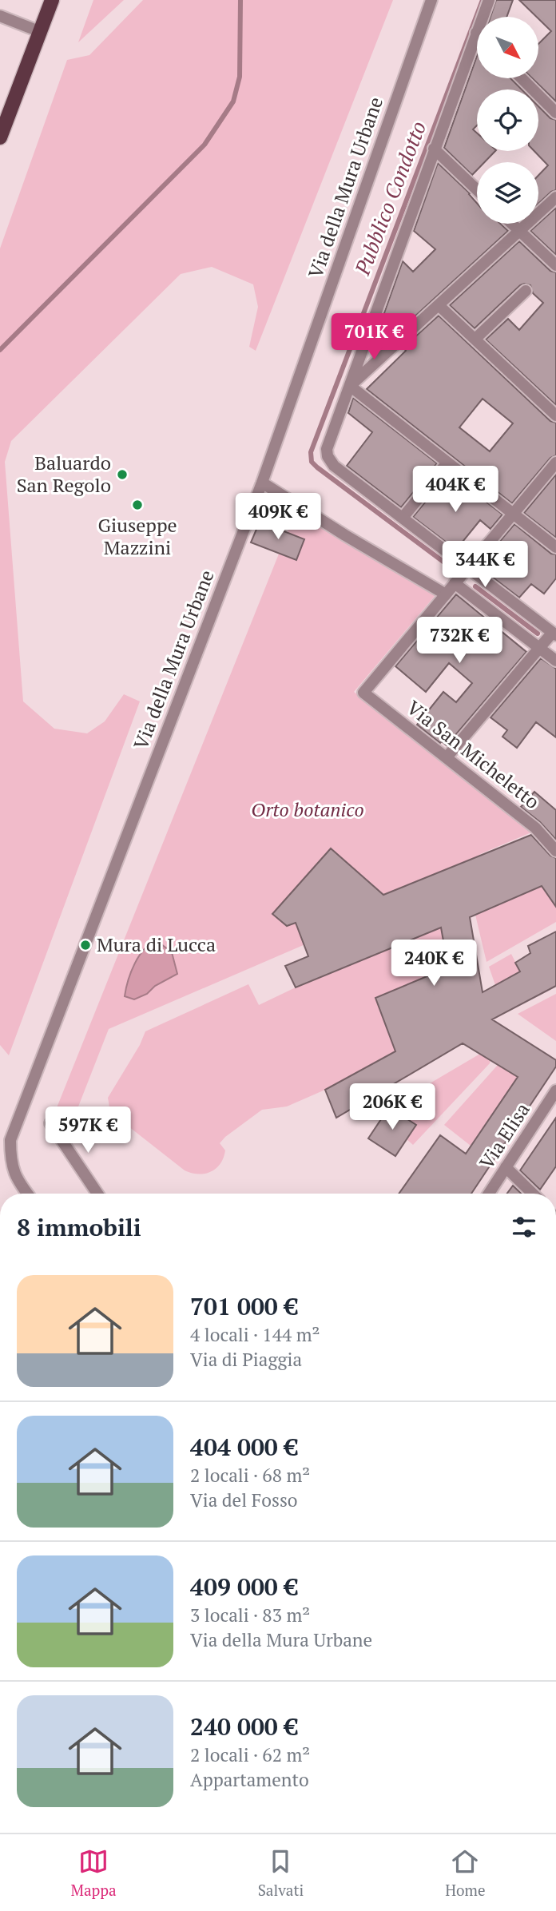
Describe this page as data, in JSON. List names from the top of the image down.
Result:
{
  "streets": {
    "street": ["Via della Mura Urbane", "Via San Micheletto", "Via Elisa"]
  },
  "water": ["Pubblico Condotto"],
  "parks": ["Orto botanico"],
  "places": ["Baluardo San Regolo", "Giuseppe Mazzini", "Mura di Lucca"],
  "north": "bottom right",
  "page": {
    "price": [
      "701K €",
      "404K €",
      "409K €",
      "344K €",
      "732K €",
      "240K €",
      "206K €",
      "597K €"
    ],
    "heading": "8 immobili",
    "list": [
      {
        "name": "701 000 €",
        "note": "4 locali · 144 m² · Via di Piaggia"
      },
      {
        "name": "404 000 €",
        "note": "2 locali · 68 m² · Via del Fosso"
      },
      {
        "name": "409 000 €",
        "note": "3 locali · 83 m² · Via della Mura Urbane"
      },
      {
        "name": "240 000 €",
        "note": "2 locali · 62 m² · Appartamento"
      }
    ],
    "tabs": ["Mappa", "Salvati", "Home"]
  }
}
